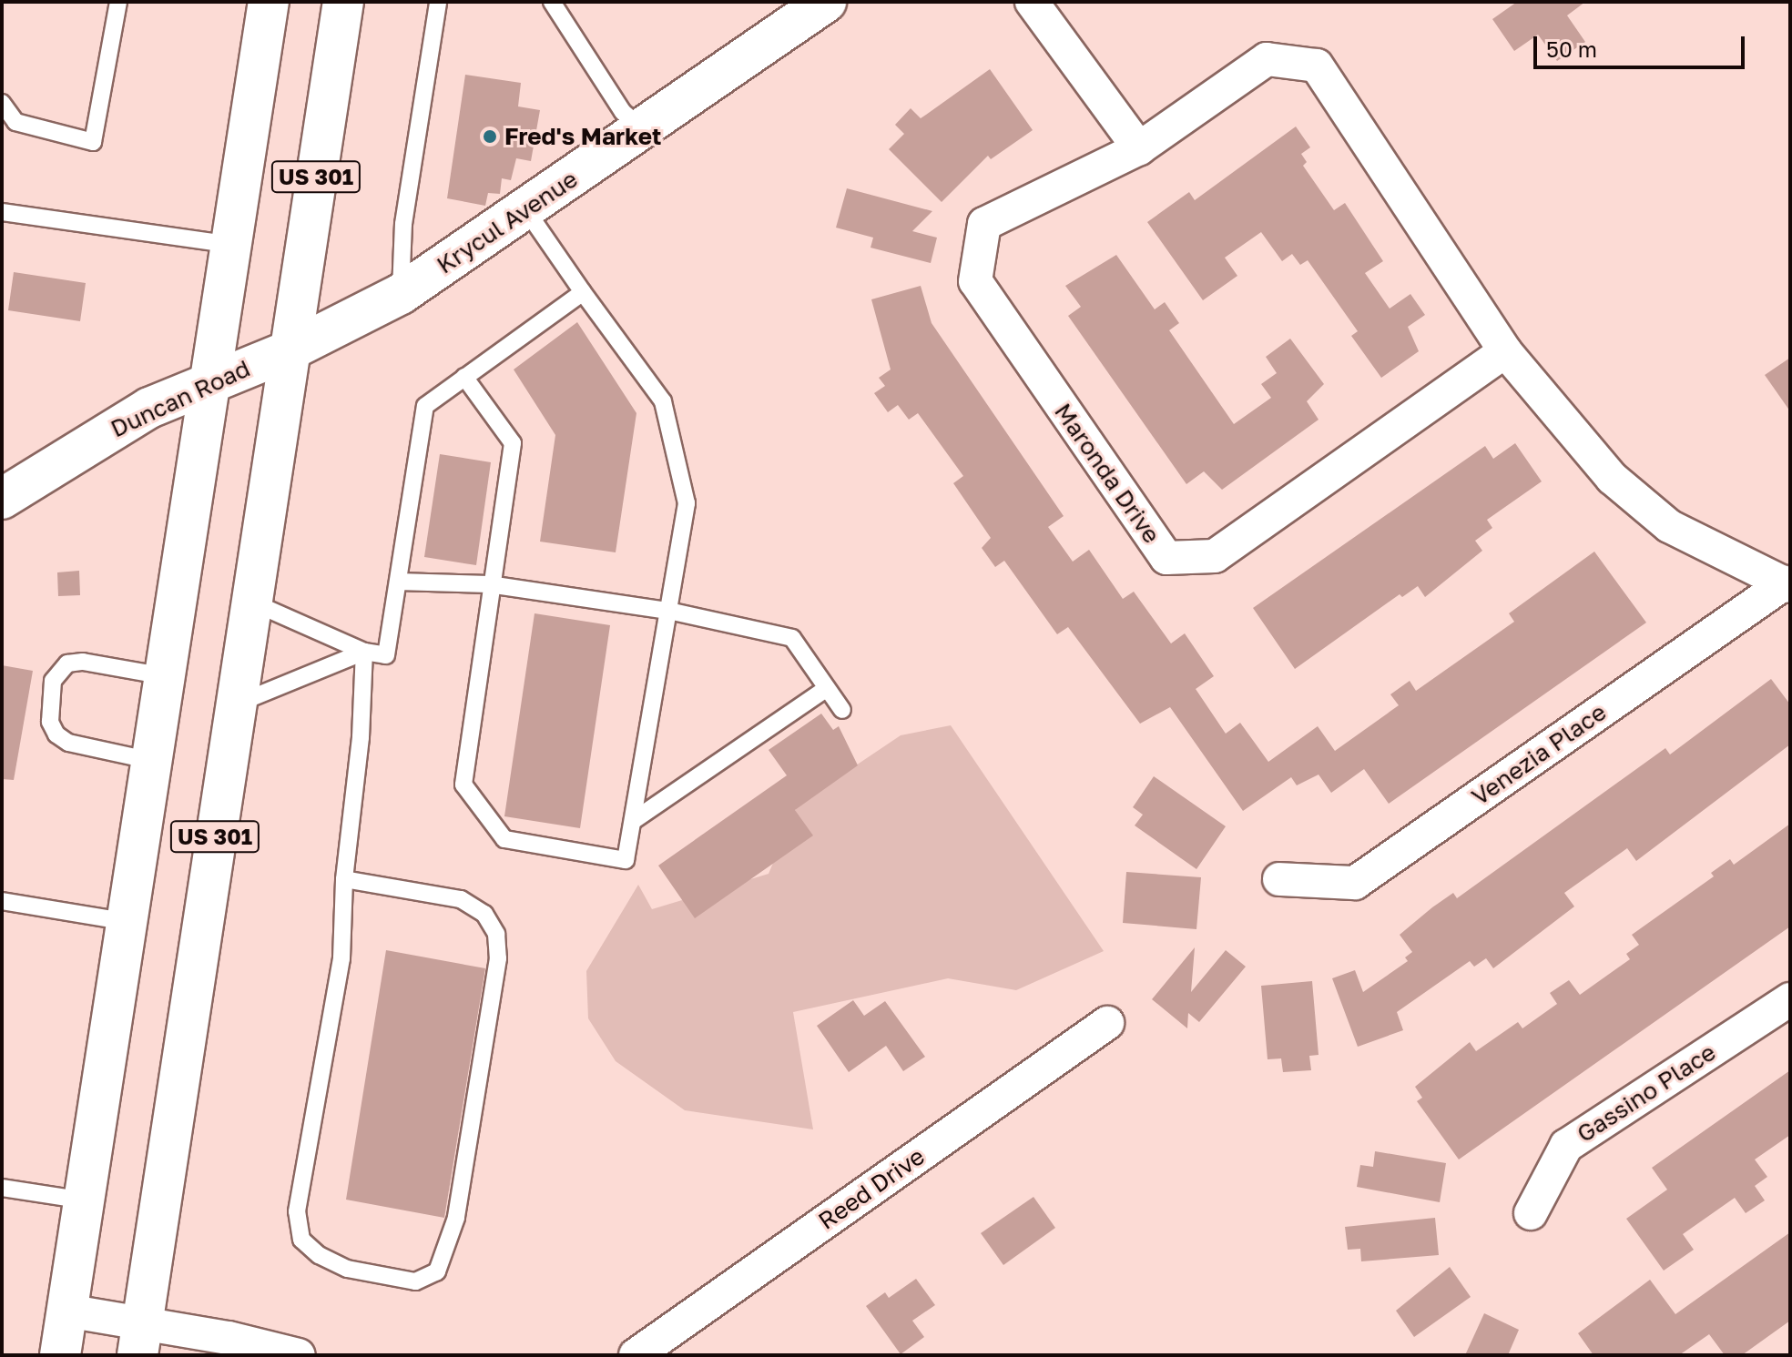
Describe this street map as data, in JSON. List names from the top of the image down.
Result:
{
  "streets": {
    "main road": ["US 301", "Krycul Avenue", "Duncan Road"],
    "street": [
      "Maronda Drive",
      "Venezia Place",
      "Gassino Place",
      "Reed Drive"
    ]
  },
  "crossings": [
    ["US 301", "Krycul Avenue"],
    ["US 301", "Duncan Road"],
    ["Krycul Avenue", "Duncan Road"],
    ["Maronda Drive", "Venezia Place"]
  ],
  "places": ["Fred's Market"],
  "scale_bar": "50 m"
}
